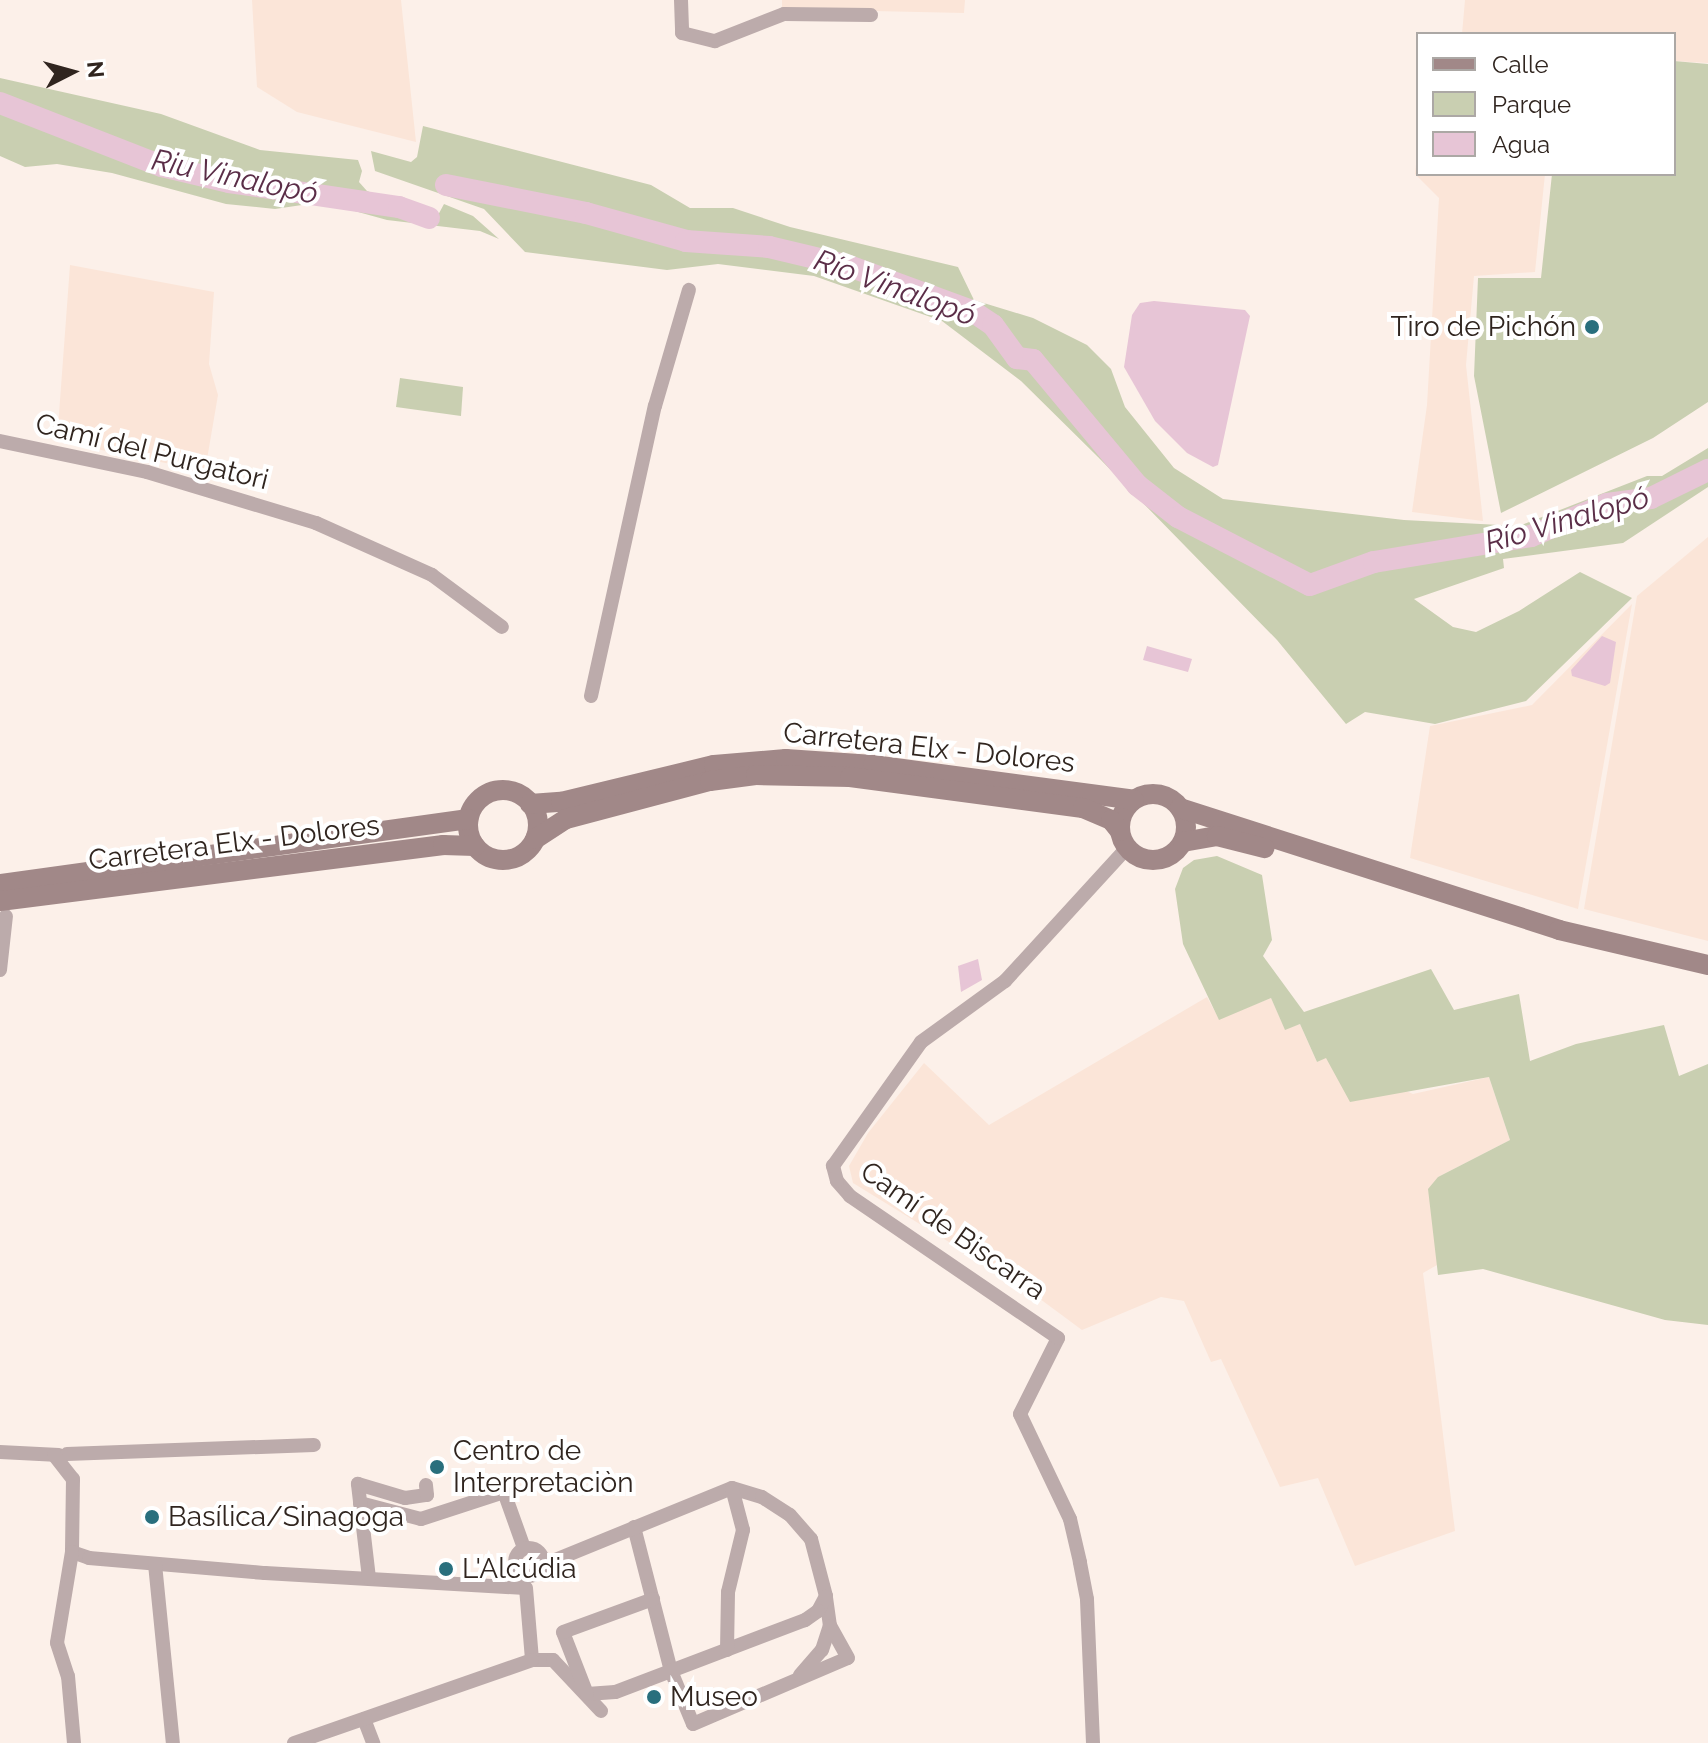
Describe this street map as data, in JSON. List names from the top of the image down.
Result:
{
  "streets": {
    "main road": ["Carretera Elx - Dolores"],
    "street": ["Camí del Purgatori", "Camí de Biscarra"]
  },
  "crossings": [
    ["Carretera Elx - Dolores", "Camí de Biscarra"]
  ],
  "water": ["Riu Vinalopó", "Río Vinalopó"],
  "places": [
    "Tiro de Pichón",
    "Centro de Interpretaciòn",
    "Basílica/Sinagoga",
    "L'Alcúdia",
    "Museo"
  ],
  "legend": ["Calle", "Parque", "Agua"],
  "north": "right"
}
